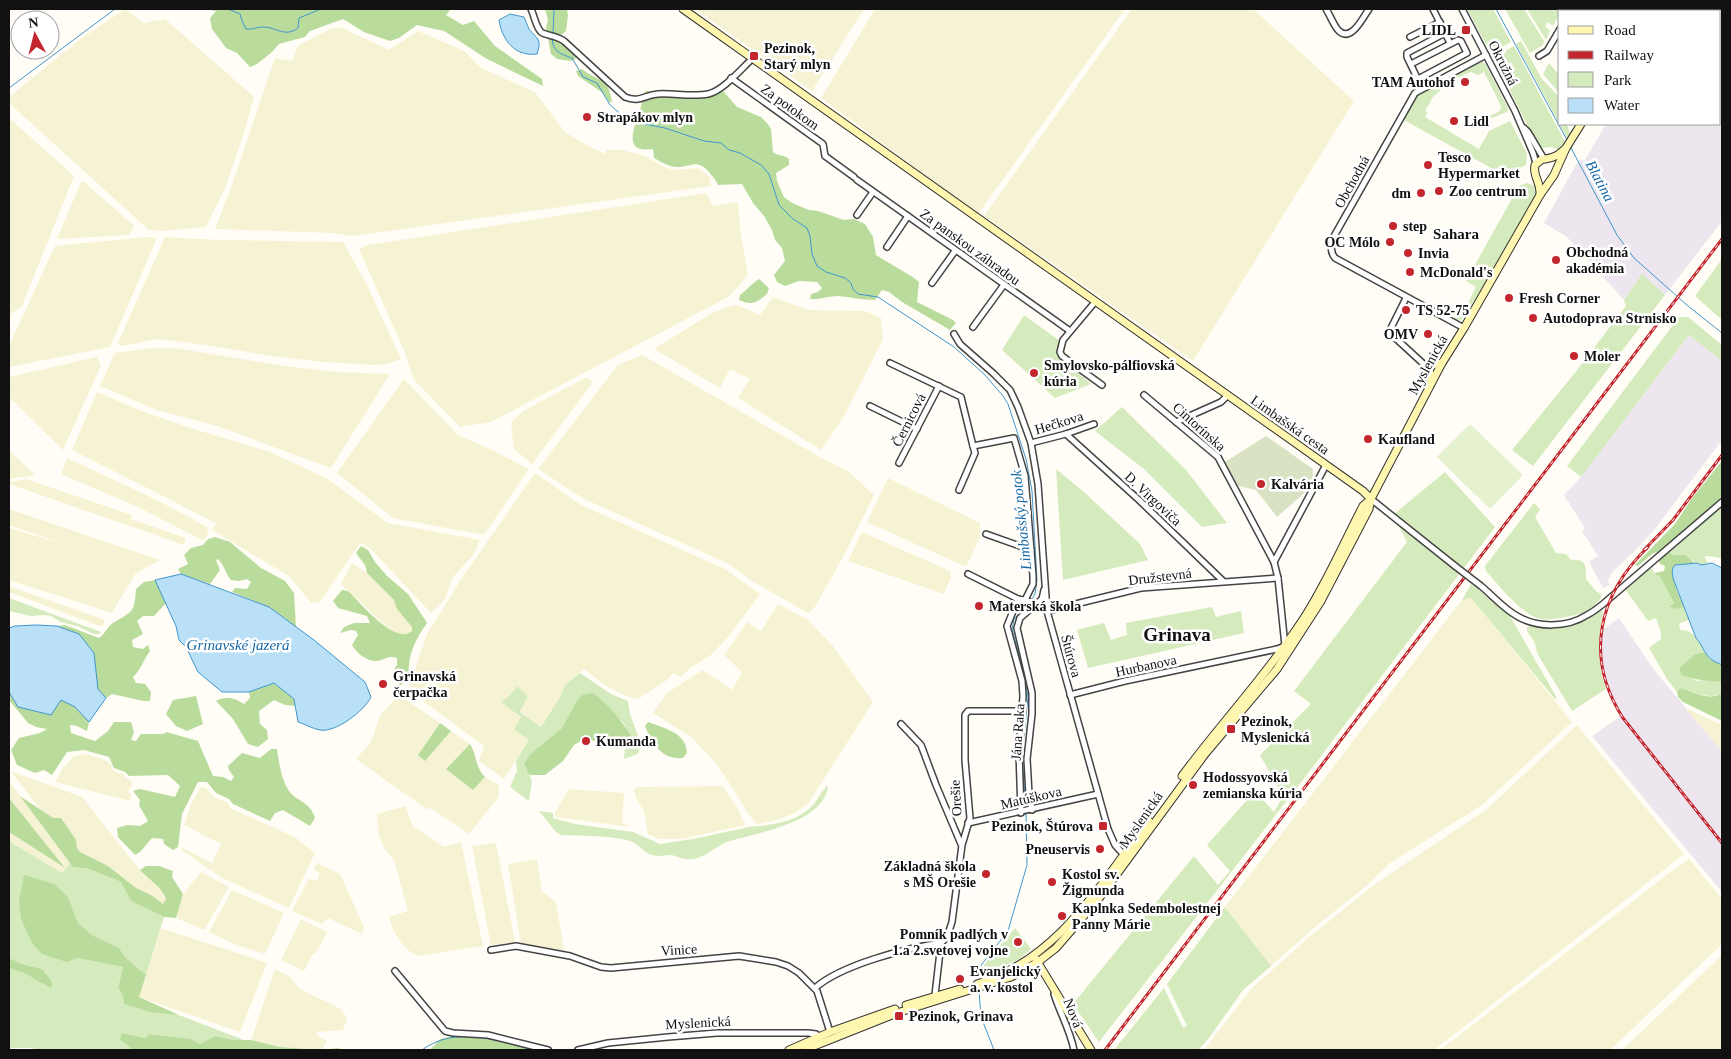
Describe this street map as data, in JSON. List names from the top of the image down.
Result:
{
  "streets": {
    "main road": ["Myslenická", "Limbašská cesta"],
    "street": [
      "Okružná",
      "Za potokom",
      "Obchodná",
      "Za panskou záhradou",
      "Černicová",
      "Hečkova",
      "Cintorínska",
      "D. Virgoviča",
      "Družstevná",
      "Štúrova",
      "Hurbanova",
      "Jána Raka",
      "Orešie",
      "Matúškova",
      "Vinice",
      "Nová"
    ]
  },
  "crossings": [
    ["Okružná", "Obchodná"],
    ["Okružná", "Myslenická"],
    ["Za potokom", "Za panskou záhradou"],
    ["Obchodná", "Myslenická"],
    ["Myslenická", "Limbašská cesta"],
    ["Myslenická", "Cintorínska"],
    ["Myslenická", "Štúrova"],
    ["Myslenická", "Hurbanova"],
    ["Myslenická", "Orešie"],
    ["Myslenická", "Vinice"],
    ["Hečkova", "D. Virgoviča"],
    ["Hečkova", "Štúrova"],
    ["Cintorínska", "Družstevná"],
    ["Cintorínska", "Hurbanova"],
    ["D. Virgoviča", "Družstevná"],
    ["Družstevná", "Štúrova"],
    ["Štúrova", "Hurbanova"],
    ["Štúrova", "Jána Raka"],
    ["Štúrova", "Matúškova"],
    ["Jána Raka", "Matúškova"],
    ["Orešie", "Matúškova"]
  ],
  "districts": ["Sahara", "Grinava"],
  "water": ["Blatina", "Limbašský potok", "Grinavské jazerá"],
  "places": {
    "transit": [
      "LIDL",
      "Pezinok, Starý mlyn",
      "Pezinok, Myslenická",
      "Pezinok, Štúrova",
      "Pezinok, Grinava"
    ],
    "other": [
      "TAM Autohof",
      "Strapákov mlyn",
      "Lidl",
      "Tesco Hypermarket",
      "Zoo centrum",
      "dm",
      "step",
      "OC Mólo",
      "Invia",
      "Obchodná akadémia",
      "McDonald's",
      "Fresh Corner",
      "TS 52-75",
      "Autodoprava Strnisko",
      "OMV",
      "Moler",
      "Smylovsko-pálfiovská kúria",
      "Kaufland",
      "Kalvária",
      "Materská škola",
      "Grinavská čerpačka",
      "Kumanda",
      "Hodossyovská zemianska kúria",
      "Pneuservis",
      "Základná škola s MŠ Orešie",
      "Kostol sv. Žigmunda",
      "Kaplnka Sedembolestnej Panny Márie",
      "Pomník padlých v 1.a 2.svetovej vojne",
      "Evanjelický a. v. kostol"
    ]
  },
  "legend": [
    "Road",
    "Railway",
    "Park",
    "Water"
  ],
  "north": "top"
}
